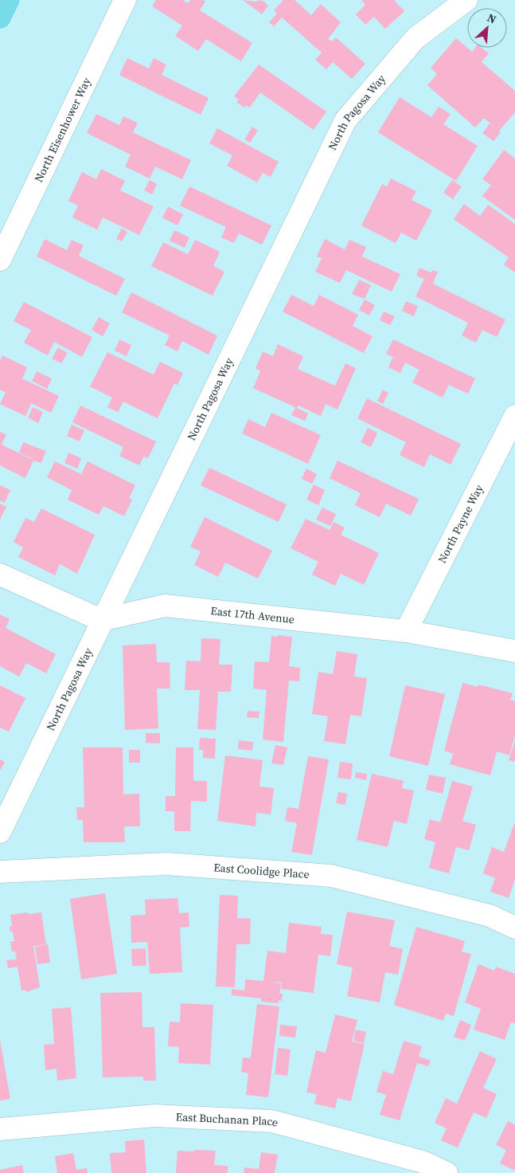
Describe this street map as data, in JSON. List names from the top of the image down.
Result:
{
  "streets": {
    "street": [
      "North Pagosa Way",
      "North Eisenhower Way",
      "North Payne Way",
      "East 17th Avenue",
      "East Coolidge Place",
      "East Buchanan Place"
    ]
  },
  "crossings": [
    ["North Pagosa Way", "East 17th Avenue"],
    ["North Payne Way", "East 17th Avenue"]
  ],
  "north": "top right"
}
